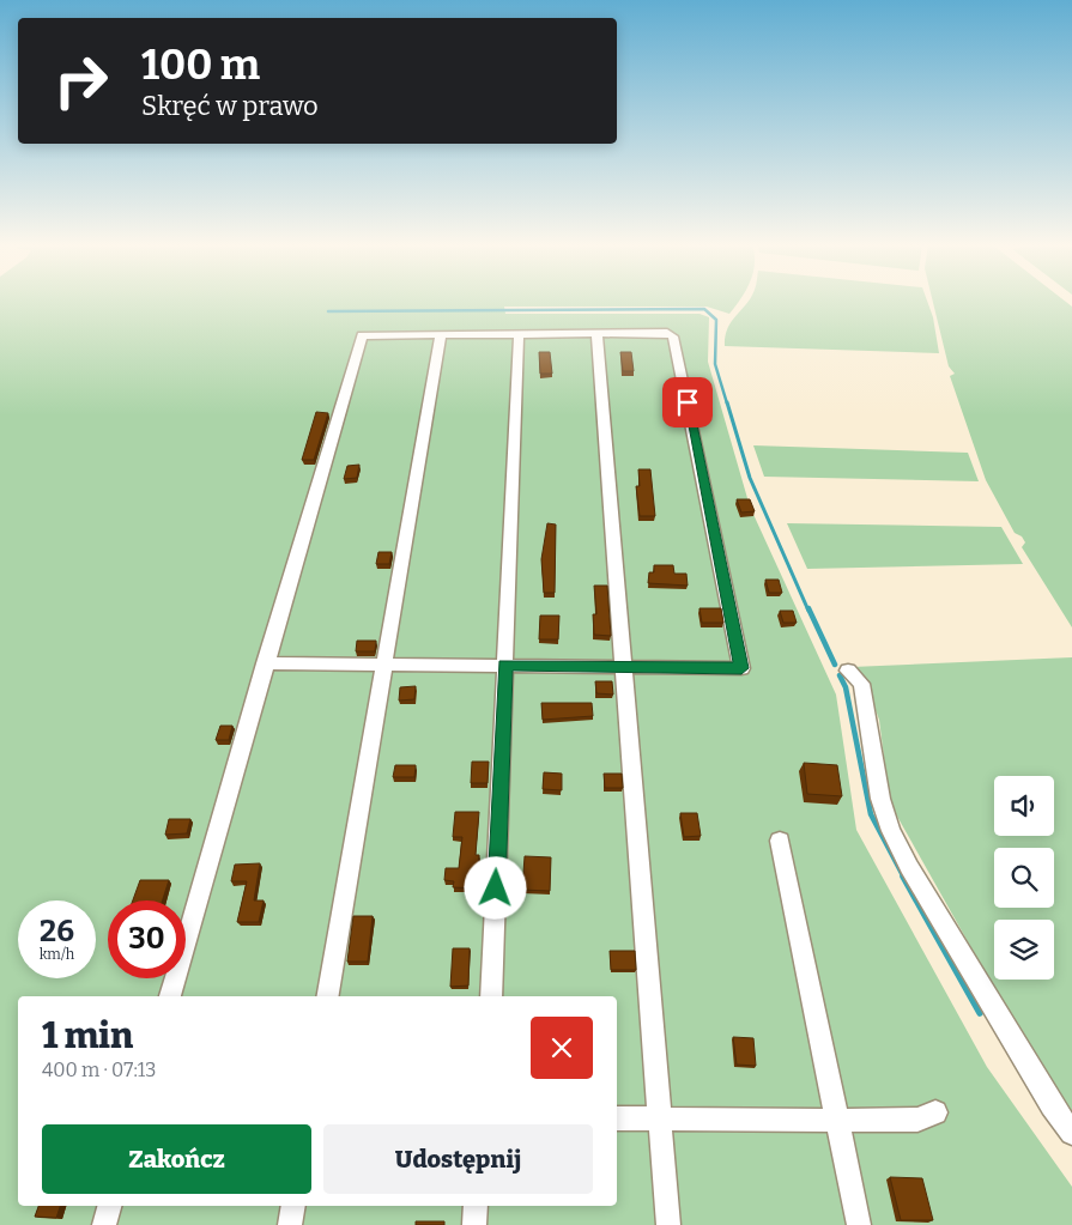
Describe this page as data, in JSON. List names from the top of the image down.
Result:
{
  "page": {
    "turn": ["100 m", "Skręć w prawo"],
    "speed": "26 km/h",
    "limit": "30",
    "heading": ["1 min", "400 m · 07:13"],
    "buttons": ["Zakończ", "Udostępnij"]
  }
}
